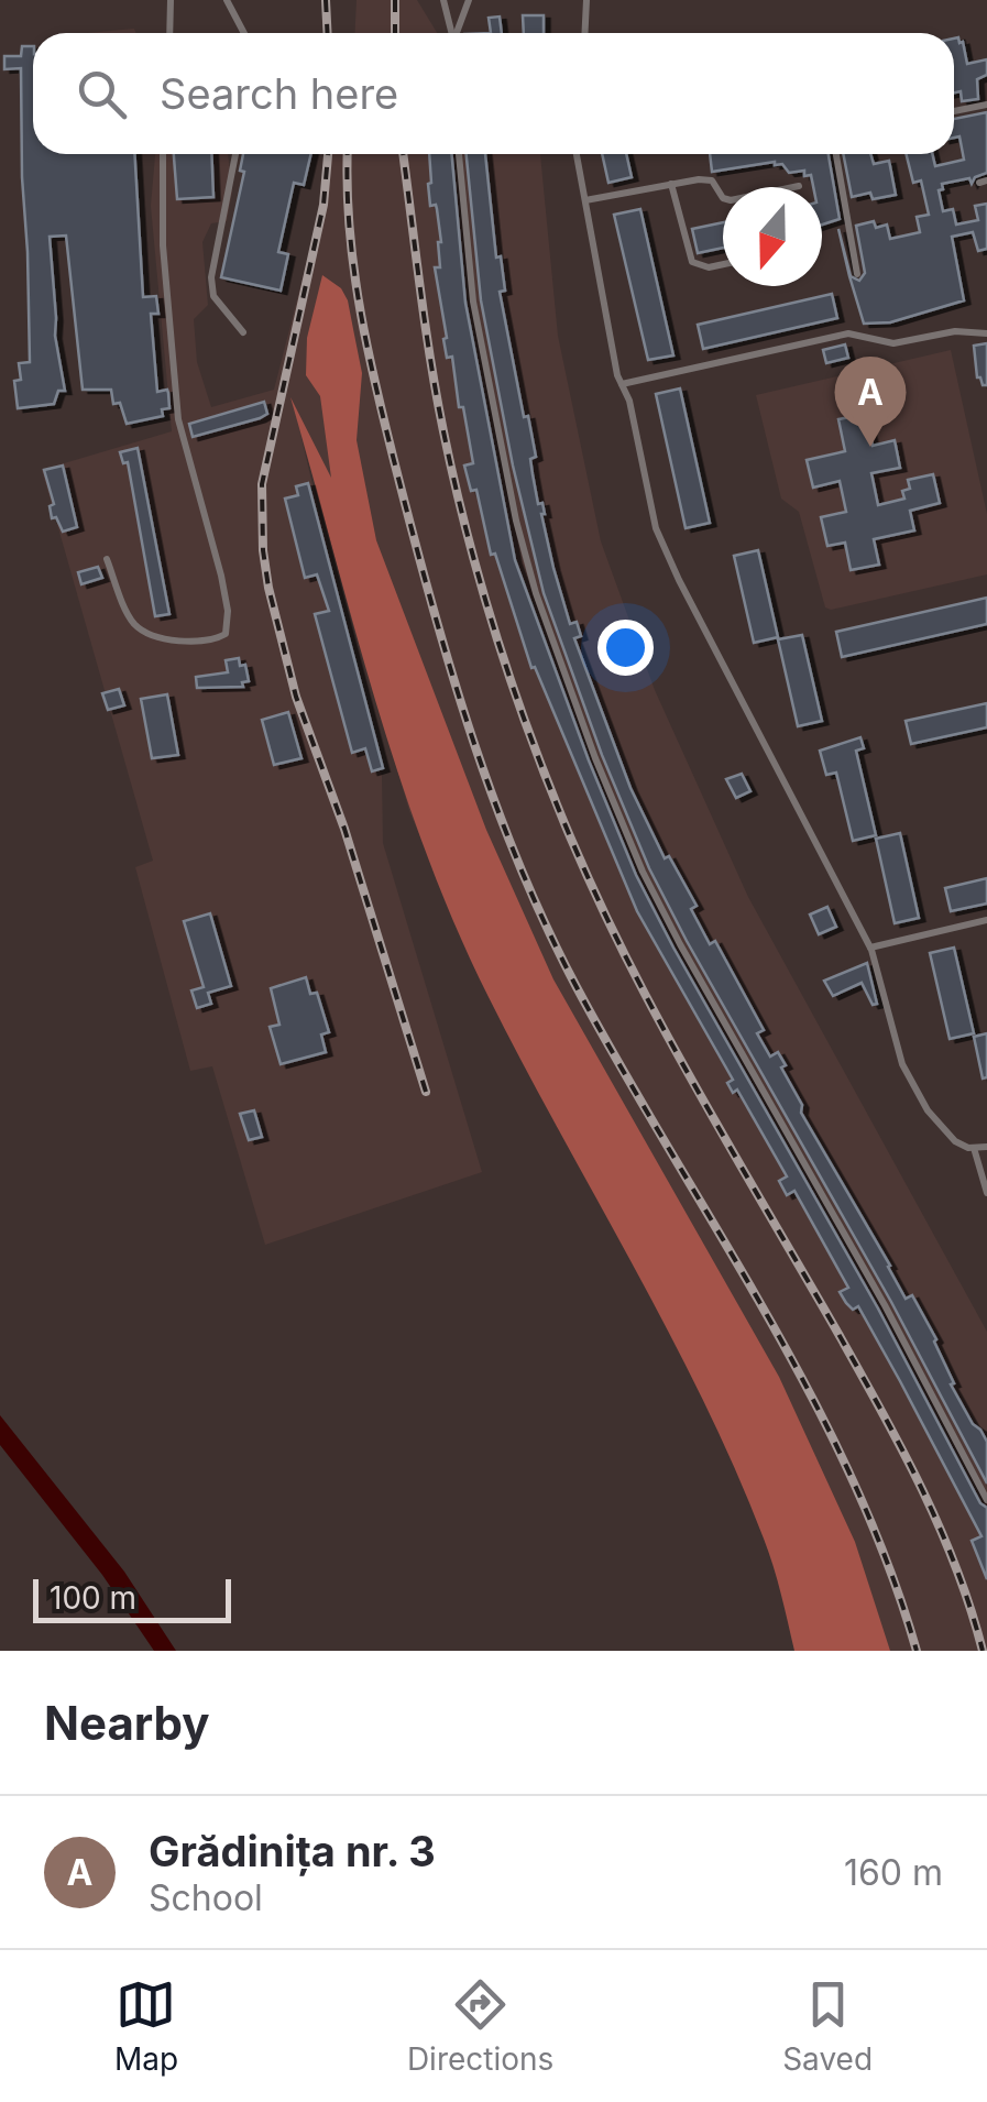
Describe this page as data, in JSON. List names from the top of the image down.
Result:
{
  "scale_bar": "100 m",
  "north": "bottom",
  "page": {
    "search": "Search here",
    "pins": "A",
    "scale": "100 m",
    "heading": "Nearby",
    "list": [
      {
        "mark": "A",
        "name": "Grădinița nr. 3",
        "note": "School",
        "value": "160 m"
      }
    ],
    "nav": ["Map", "Directions", "Saved"]
  }
}
